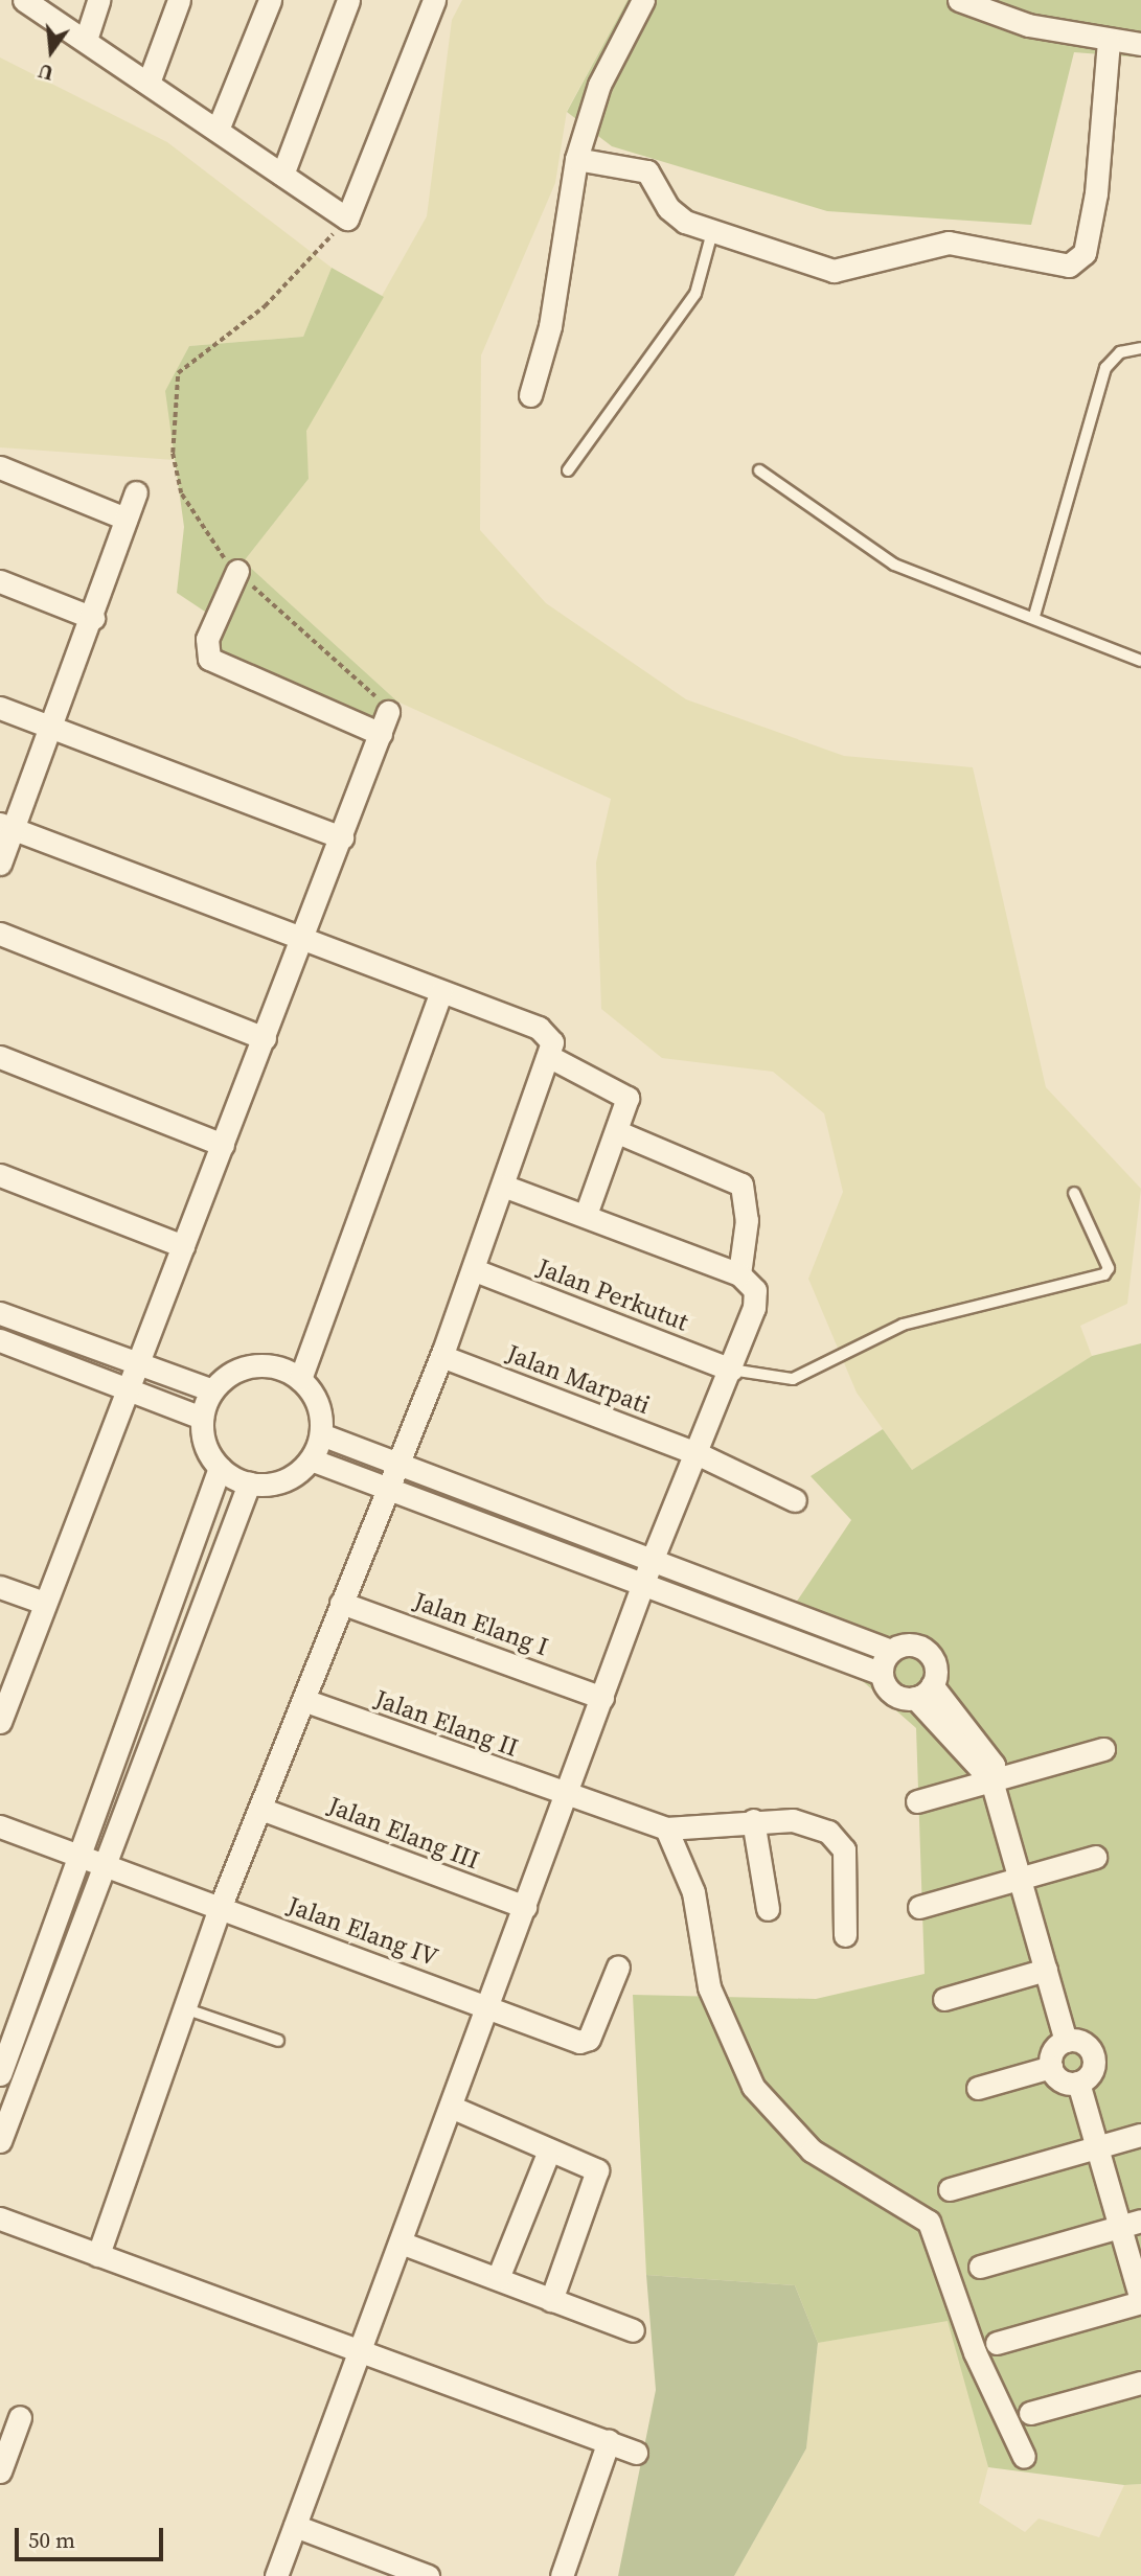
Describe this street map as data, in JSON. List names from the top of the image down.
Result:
{
  "streets": {
    "street": [
      "Jalan Perkutut",
      "Jalan Marpati",
      "Jalan Elang I",
      "Jalan Elang II",
      "Jalan Elang III",
      "Jalan Elang IV"
    ]
  },
  "scale_bar": "50 m",
  "north": "bottom"
}
